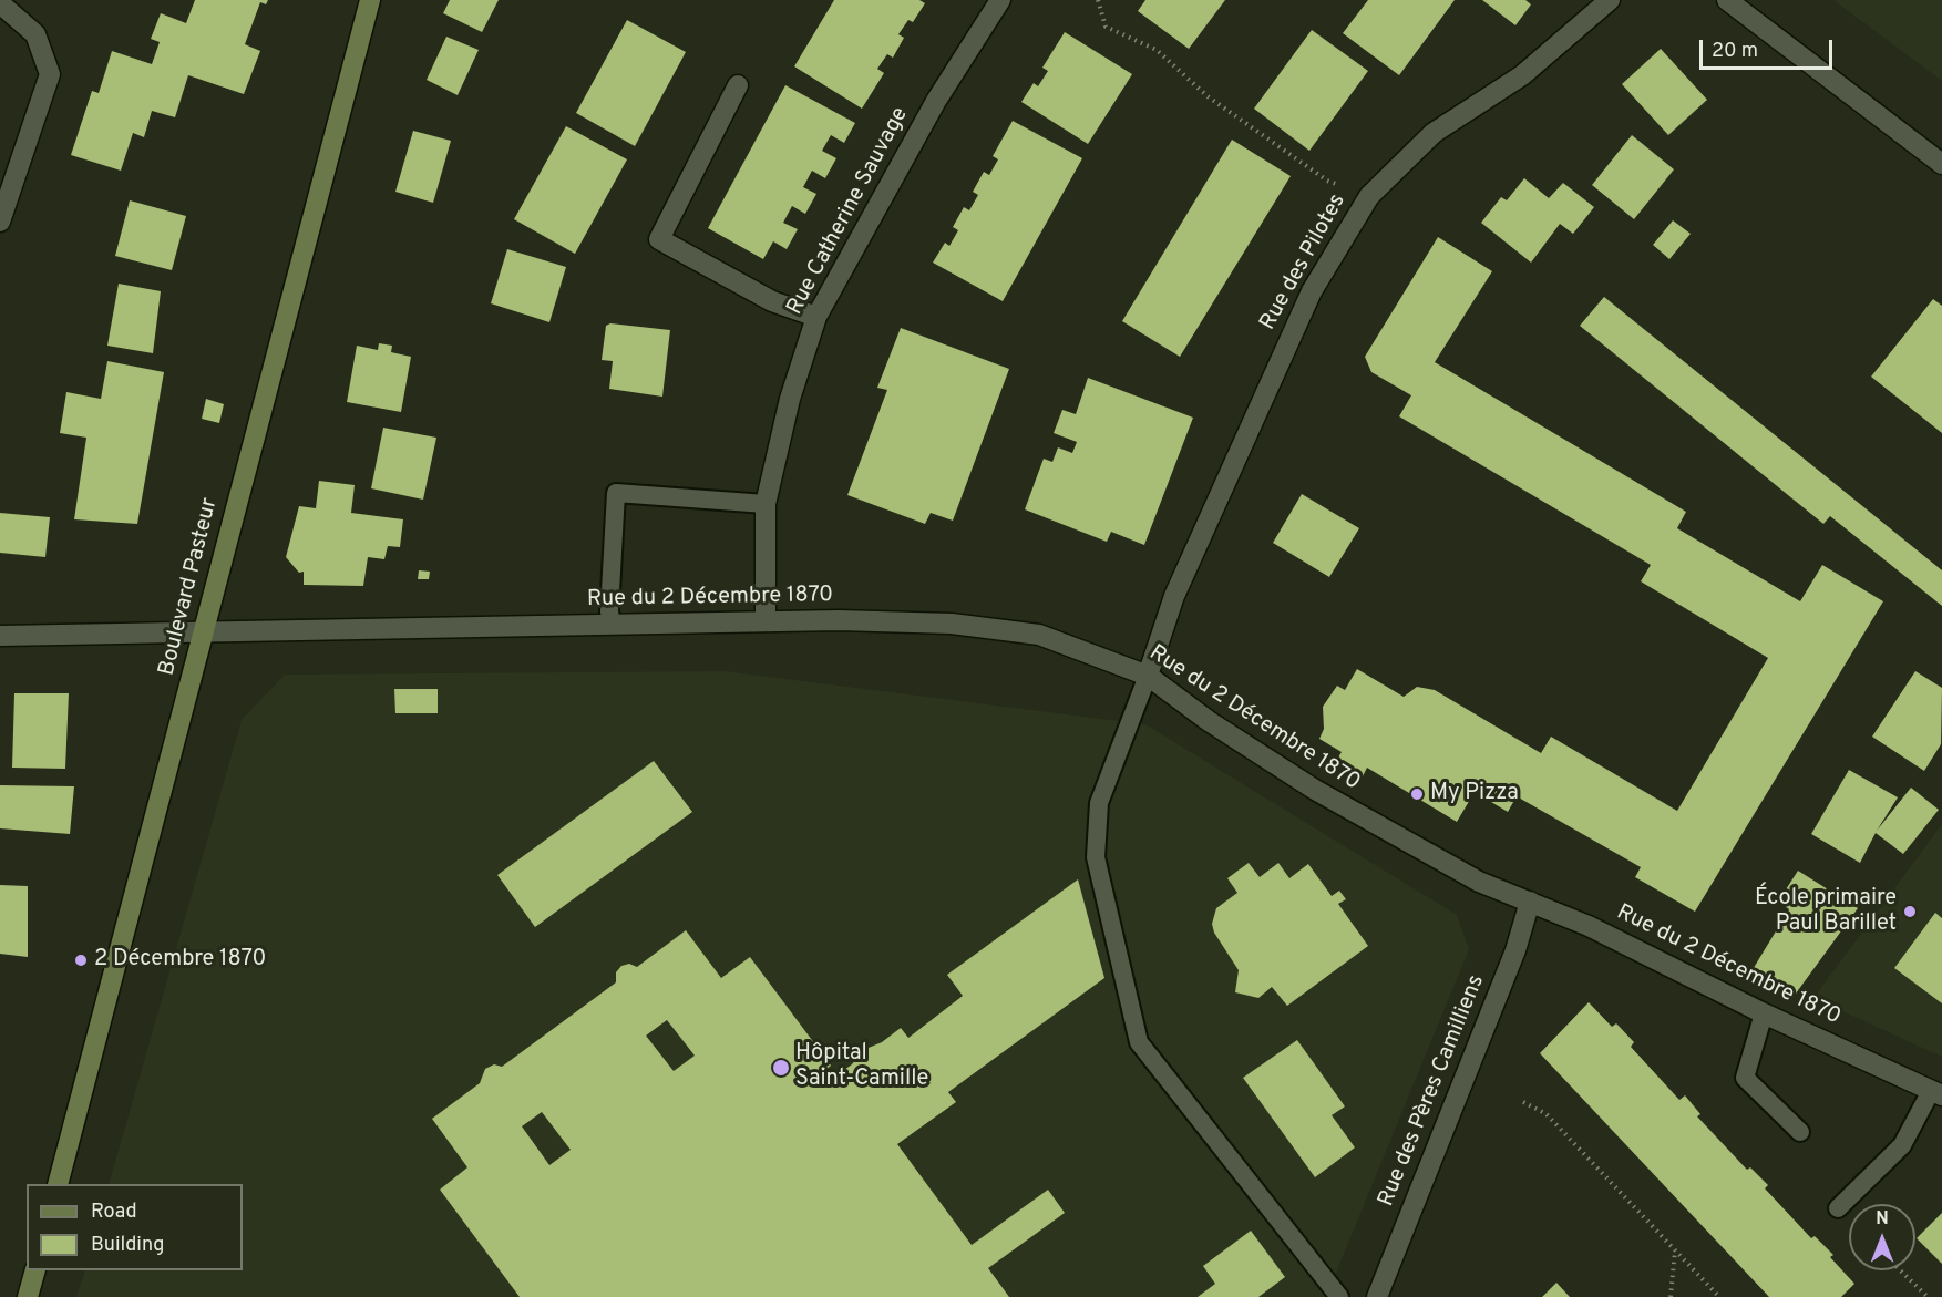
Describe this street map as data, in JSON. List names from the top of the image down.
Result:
{
  "streets": {
    "main road": ["Boulevard Pasteur"],
    "street": [
      "Rue Catherine Sauvage",
      "Rue des Pilotes",
      "Rue du 2 Décembre 1870",
      "Rue des Pères Camilliens"
    ]
  },
  "crossings": [
    ["Rue Catherine Sauvage", "Rue du 2 Décembre 1870"],
    ["Rue des Pilotes", "Rue du 2 Décembre 1870"],
    ["Boulevard Pasteur", "Rue du 2 Décembre 1870"],
    ["Rue du 2 Décembre 1870", "Rue des Pères Camilliens"]
  ],
  "places": [
    "My Pizza",
    "École primaire Paul Barillet",
    "2 Décembre 1870",
    "Hôpital Saint-Camille"
  ],
  "legend": ["Road", "Building"],
  "scale_bar": "20 m",
  "north": "top"
}
